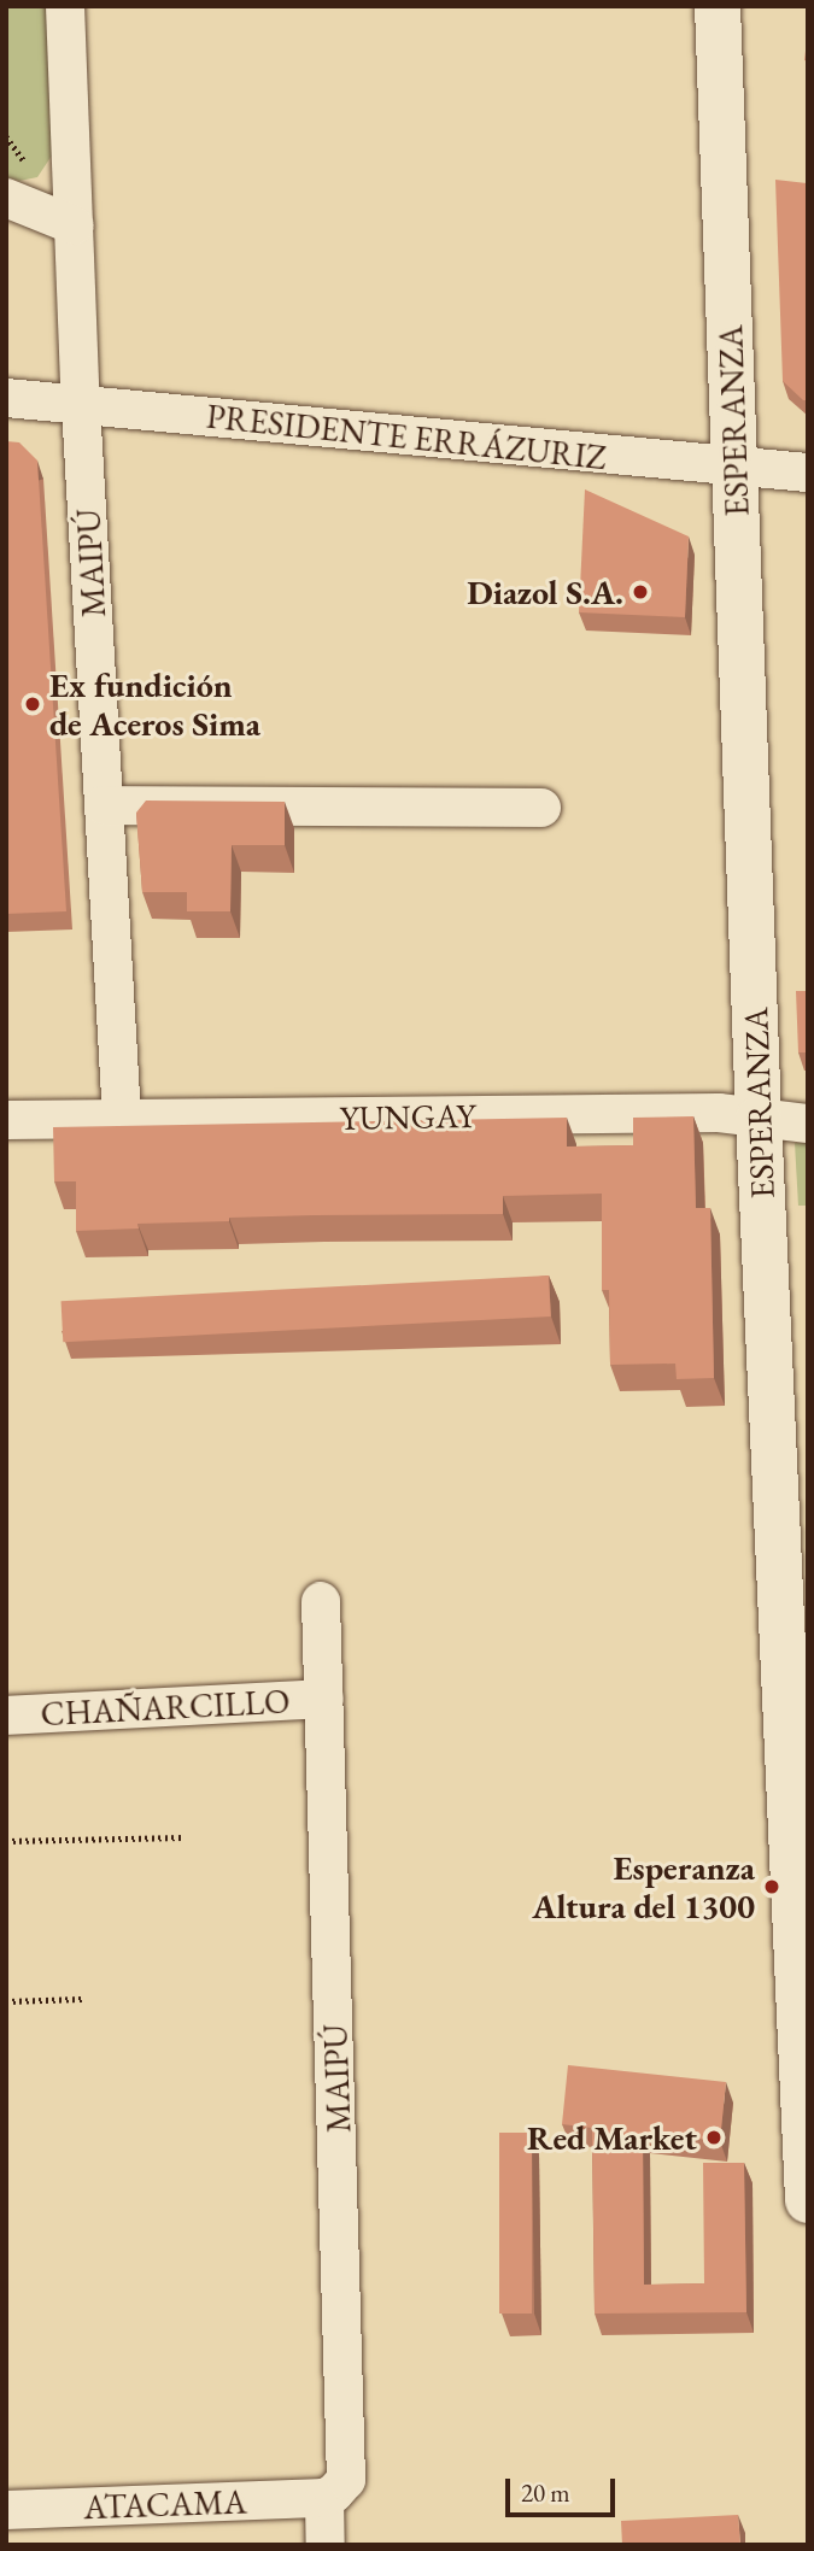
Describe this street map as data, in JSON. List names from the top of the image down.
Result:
{
  "streets": {
    "main road": ["ESPERANZA"],
    "street": [
      "PRESIDENTE ERRÁZURIZ",
      "MAIPÚ",
      "YUNGAY",
      "CHAÑARCILLO",
      "ATACAMA"
    ]
  },
  "crossings": [
    ["ESPERANZA", "PRESIDENTE ERRÁZURIZ"],
    ["ESPERANZA", "YUNGAY"],
    ["PRESIDENTE ERRÁZURIZ", "MAIPÚ"],
    ["MAIPÚ", "YUNGAY"],
    ["MAIPÚ", "CHAÑARCILLO"],
    ["MAIPÚ", "ATACAMA"]
  ],
  "places": [
    "Diazol S.A.",
    "Ex fundición de Aceros Sima",
    "Esperanza Altura del 1300",
    "Red Market"
  ],
  "scale_bar": "20 m"
}
